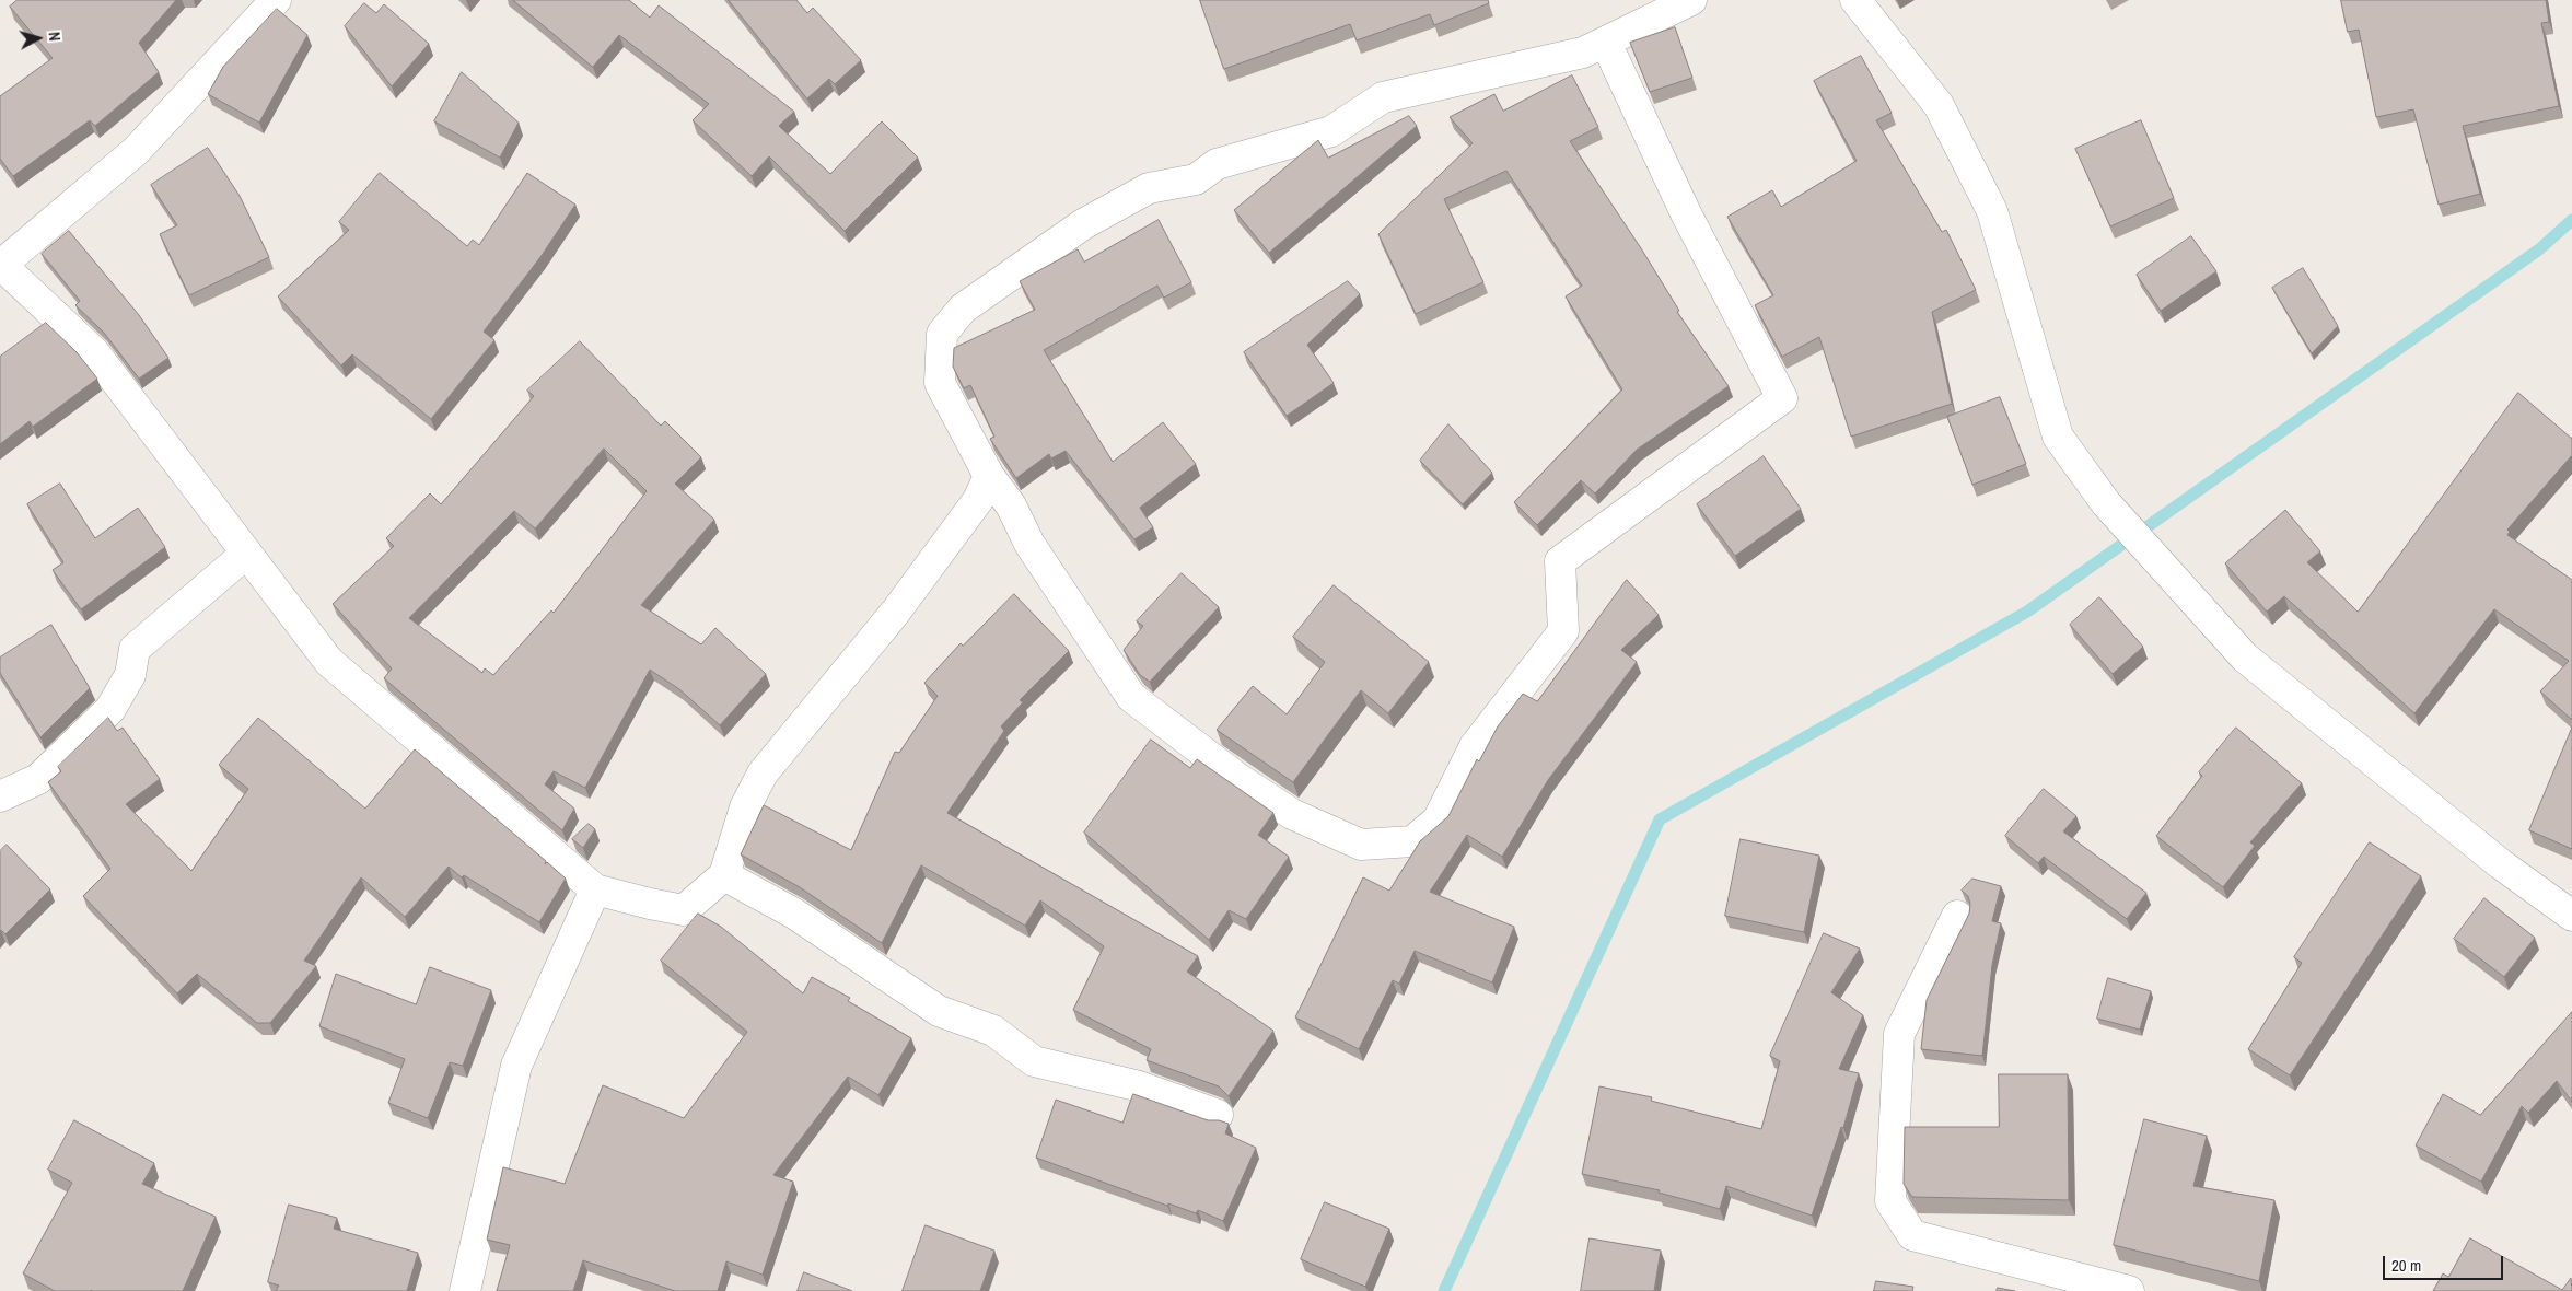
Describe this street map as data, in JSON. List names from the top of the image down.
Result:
{
  "scale_bar": "20 m",
  "north": "right"
}
